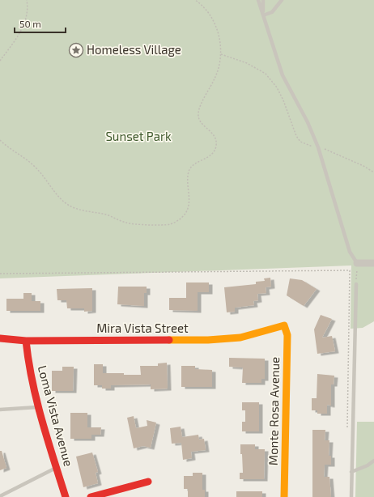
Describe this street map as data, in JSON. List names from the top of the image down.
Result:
{
  "streets": {
    "street": ["Mira Vista Street", "Monte Rosa Avenue", "Loma Vista Avenue"]
  },
  "crossings": [
    ["Mira Vista Street", "Monte Rosa Avenue"],
    ["Mira Vista Street", "Loma Vista Avenue"]
  ],
  "parks": ["Sunset Park"],
  "places": {
    "place": ["Homeless Village"]
  },
  "scale_bar": "50 m"
}
